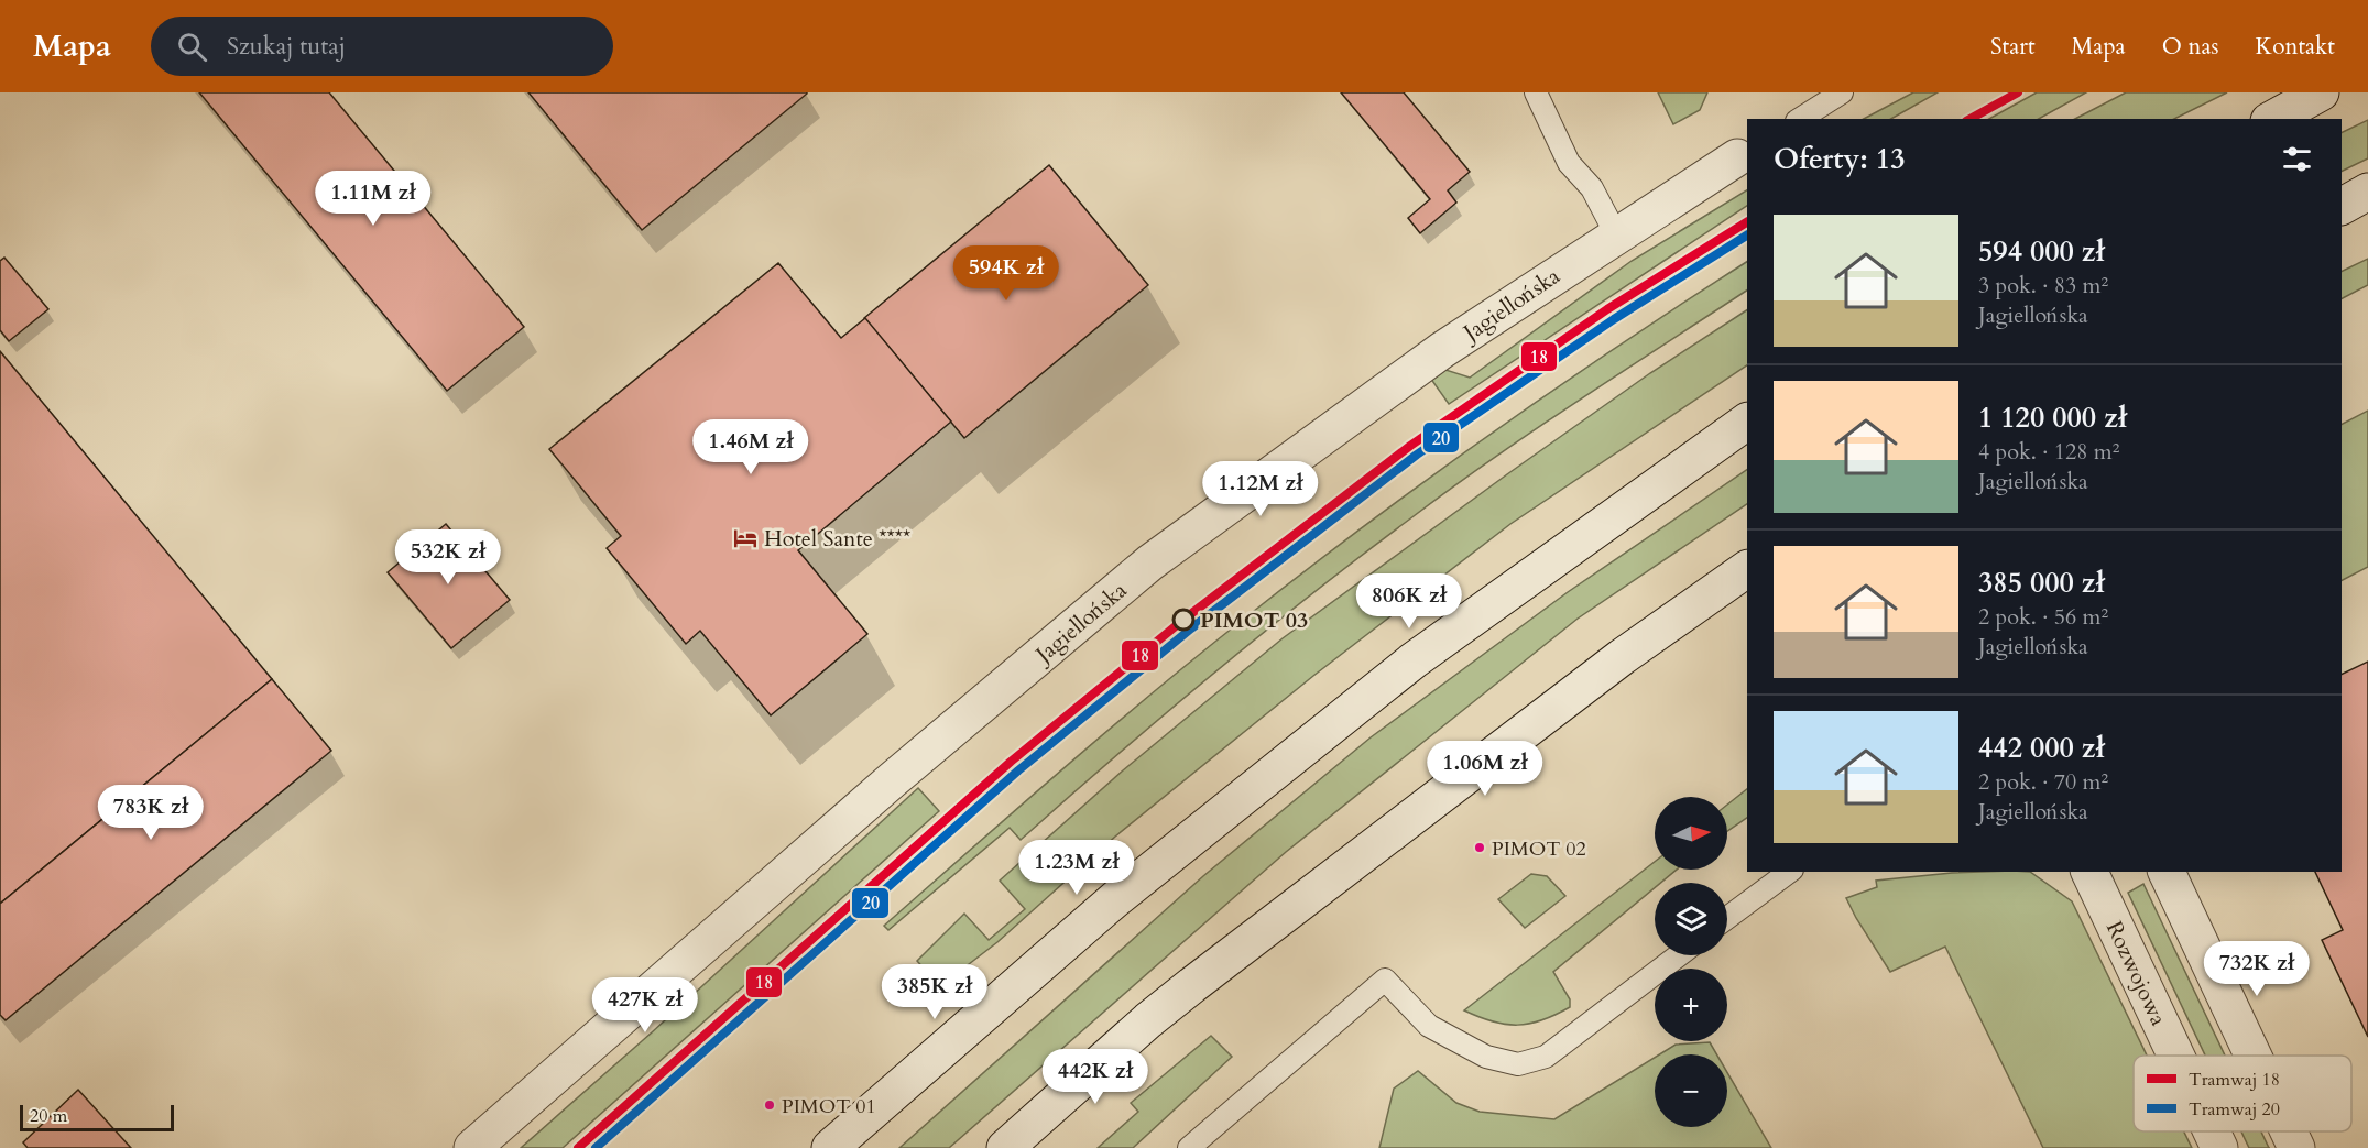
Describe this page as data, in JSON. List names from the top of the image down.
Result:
{
  "streets": {
    "street": ["Jagiellońska", "Rozwojowa"]
  },
  "places": {
    "hotel": ["Hotel Sante ****"],
    "other": ["PIMOT 03", "PIMOT 02", "PIMOT 01"]
  },
  "lines": ["tram line 18", "tram line 20"],
  "legend": ["Tramwaj 18", "Tramwaj 20"],
  "scale_bar": "20 m",
  "north": "right",
  "page": {
    "header": "Mapa",
    "search": "Szukaj tutaj",
    "nav": [
      "Start",
      "Mapa",
      "O nas",
      "Kontakt"
    ],
    "heading": "Oferty: 13",
    "price": [
      "1.11M zł",
      "594K zł",
      "1.46M zł",
      "1.12M zł",
      "532K zł",
      "806K zł",
      "1.06M zł",
      "783K zł",
      "1.23M zł",
      "732K zł",
      "385K zł",
      "427K zł",
      "442K zł"
    ],
    "list": [
      {
        "name": "594 000 zł",
        "note": "3 pok. · 83 m² · Jagiellońska"
      },
      {
        "name": "1 120 000 zł",
        "note": "4 pok. · 128 m² · Jagiellońska"
      },
      {
        "name": "385 000 zł",
        "note": "2 pok. · 56 m² · Jagiellońska"
      },
      {
        "name": "442 000 zł",
        "note": "2 pok. · 70 m² · Jagiellońska"
      }
    ],
    "map_buttons": ["+", "−"],
    "scale": "20 m"
  }
}
